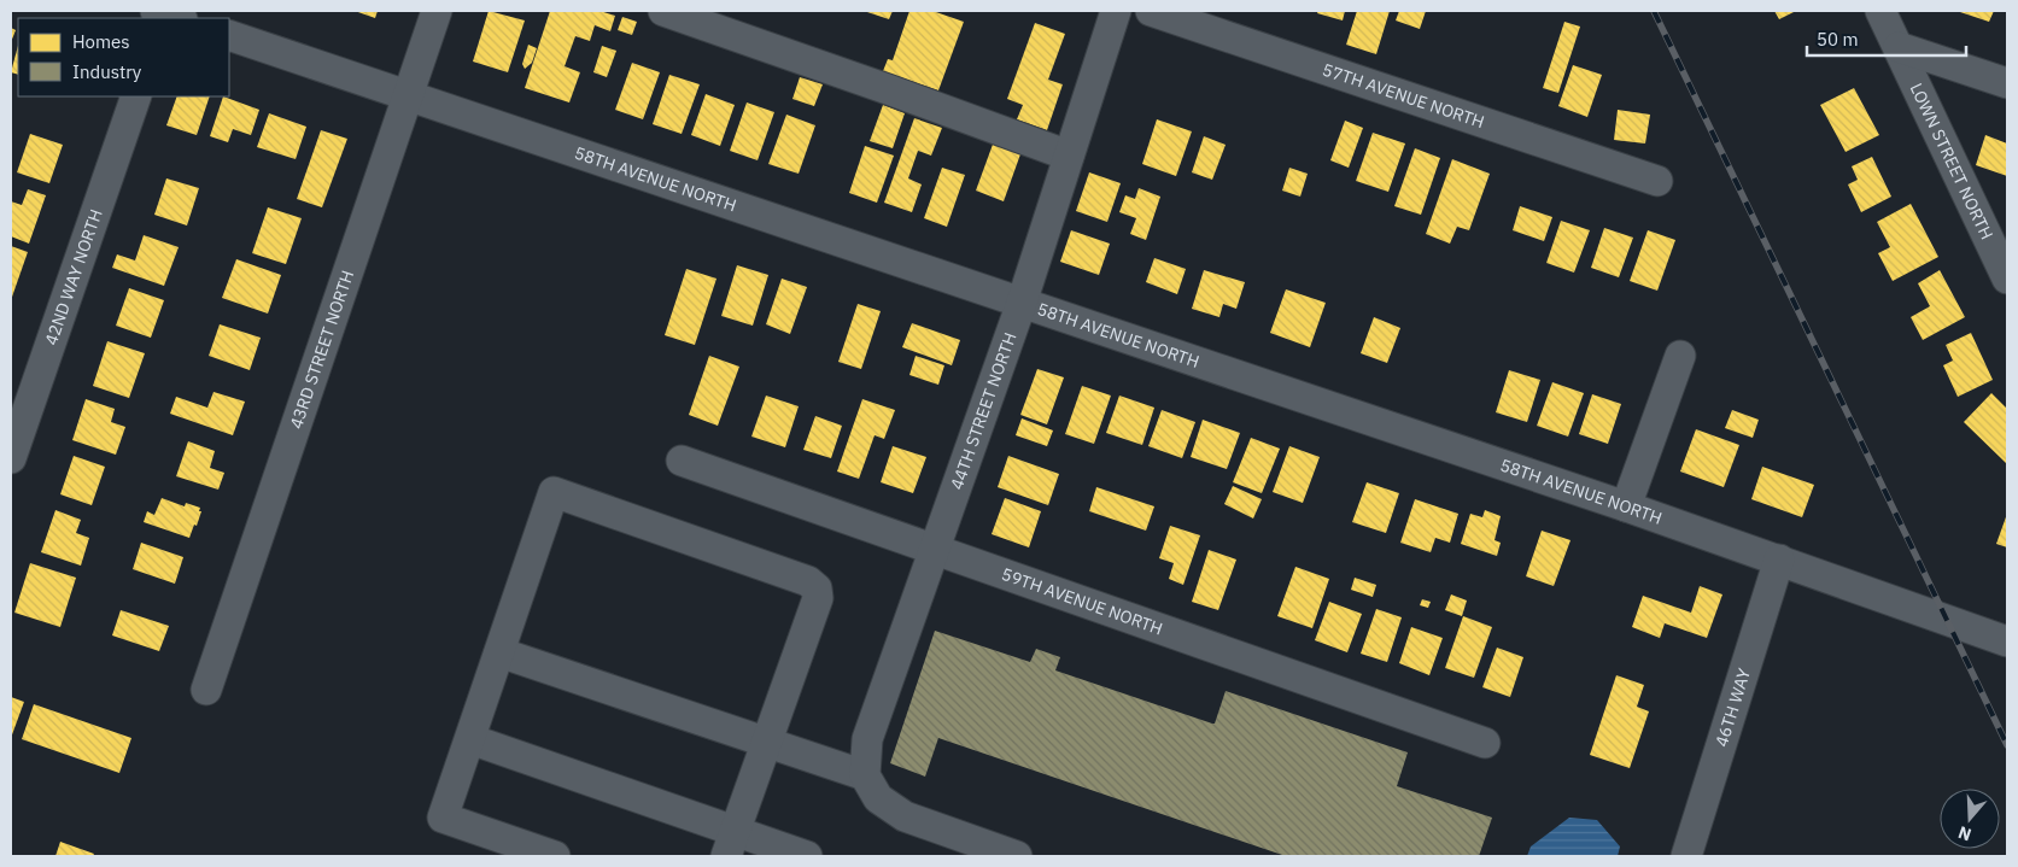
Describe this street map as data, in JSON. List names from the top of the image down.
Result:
{
  "streets": {
    "street": [
      "57TH AVENUE NORTH",
      "LOWN STREET NORTH",
      "58TH AVENUE NORTH",
      "42ND WAY NORTH",
      "43RD STREET NORTH",
      "44TH STREET NORTH",
      "59TH AVENUE NORTH",
      "46TH WAY"
    ]
  },
  "crossings": [
    ["58TH AVENUE NORTH", "43RD STREET NORTH"],
    ["58TH AVENUE NORTH", "44TH STREET NORTH"],
    ["58TH AVENUE NORTH", "46TH WAY"],
    ["44TH STREET NORTH", "59TH AVENUE NORTH"]
  ],
  "legend": ["Homes", "Industry"],
  "scale_bar": "50 m",
  "north": "bottom"
}
